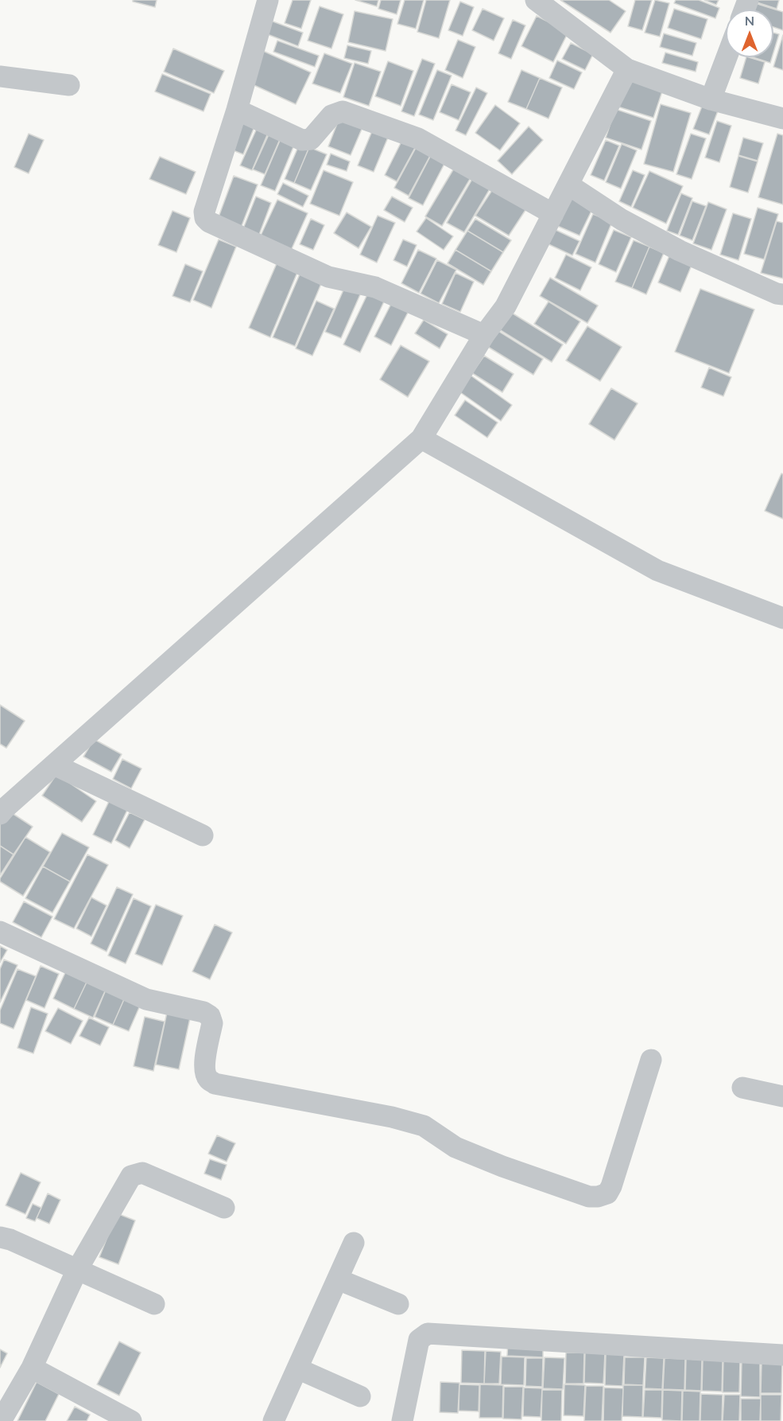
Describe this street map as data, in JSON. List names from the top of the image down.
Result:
{
  "north": "top"
}
